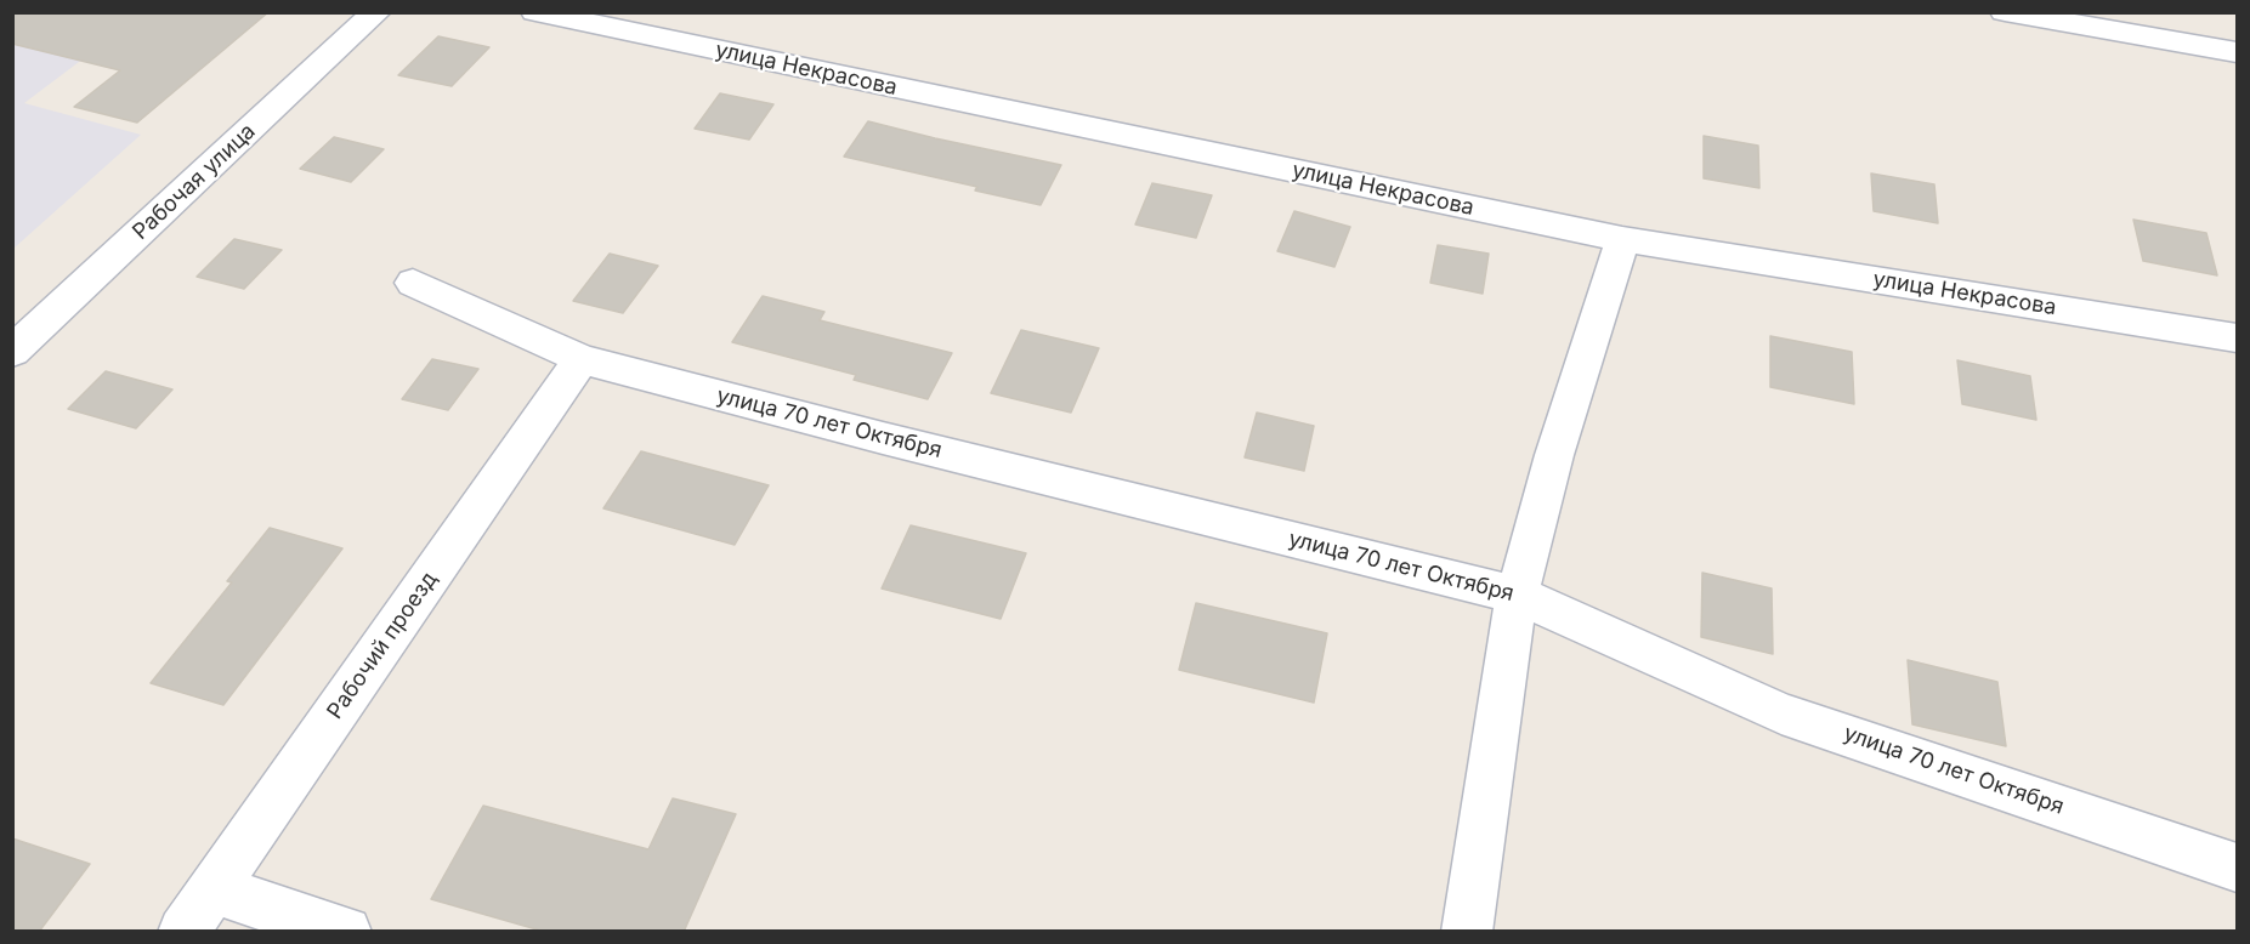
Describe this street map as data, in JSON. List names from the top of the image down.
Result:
{
  "streets": {
    "street": [
      "улица Некрасова",
      "Рабочая улица",
      "улица 70 лет Октября",
      "Рабочий проезд"
    ]
  },
  "crossings": [
    ["улица 70 лет Октября", "Рабочий проезд"]
  ]
}
